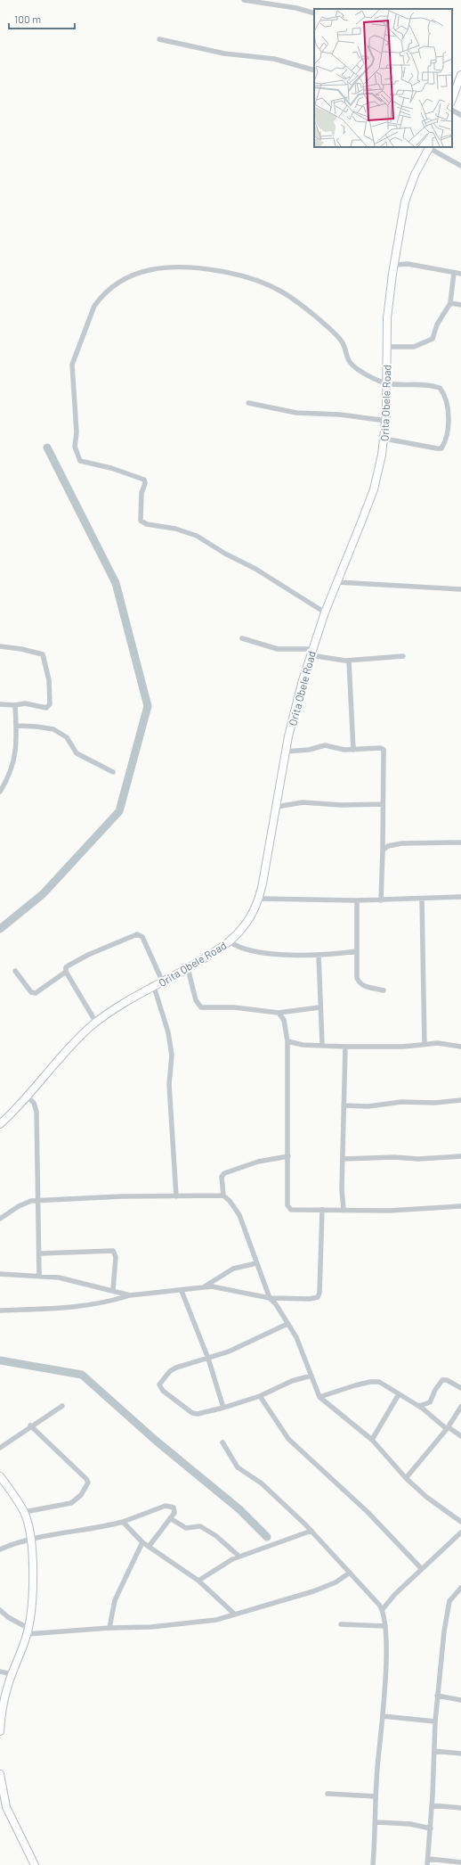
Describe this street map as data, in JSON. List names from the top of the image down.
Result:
{
  "streets": {
    "main road": ["Orita Obele Road"]
  },
  "scale_bar": "100 m"
}
